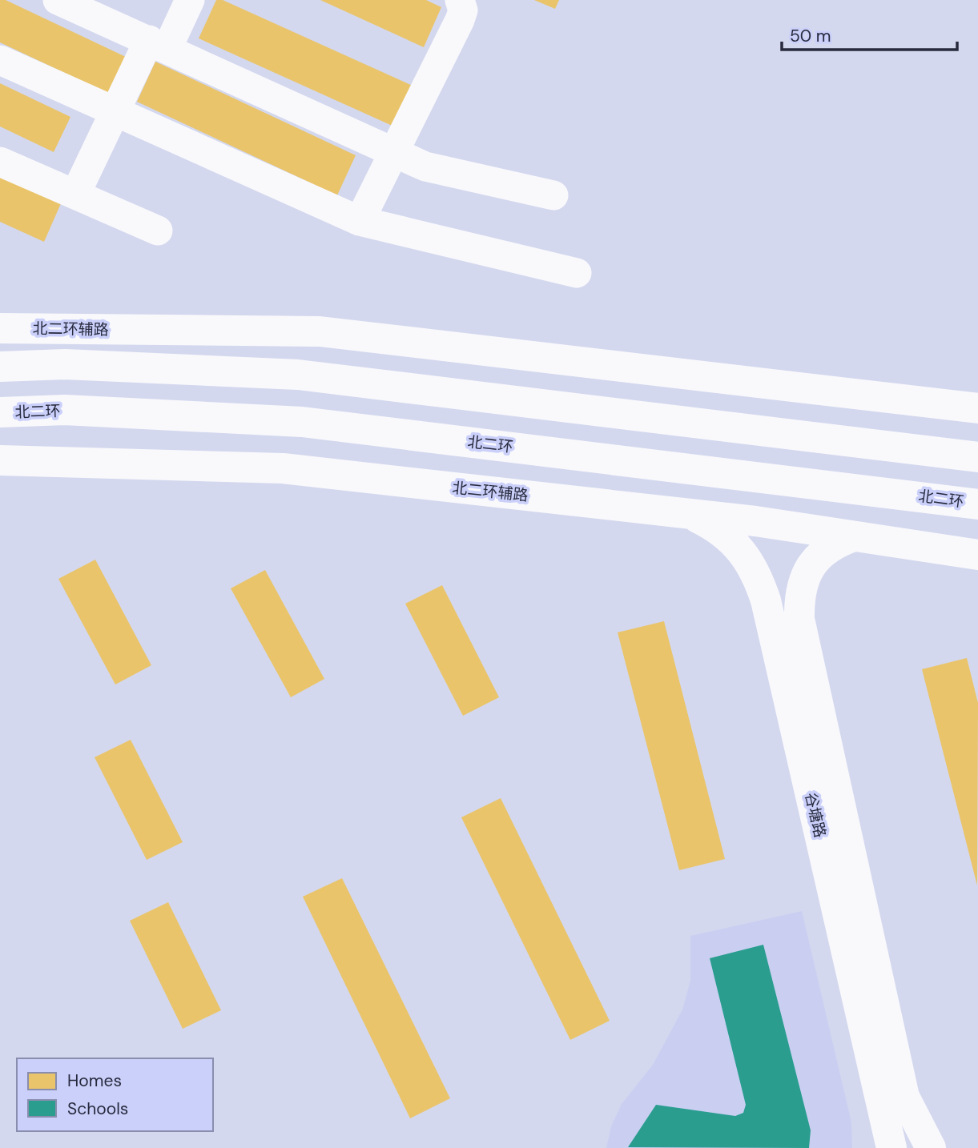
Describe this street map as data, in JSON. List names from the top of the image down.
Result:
{
  "streets": {
    "main road": ["北二环辅路", "北二环", "谷塘路"]
  },
  "crossings": [
    ["北二环辅路", "谷塘路"]
  ],
  "legend": ["Homes", "Schools"],
  "scale_bar": "50 m"
}
